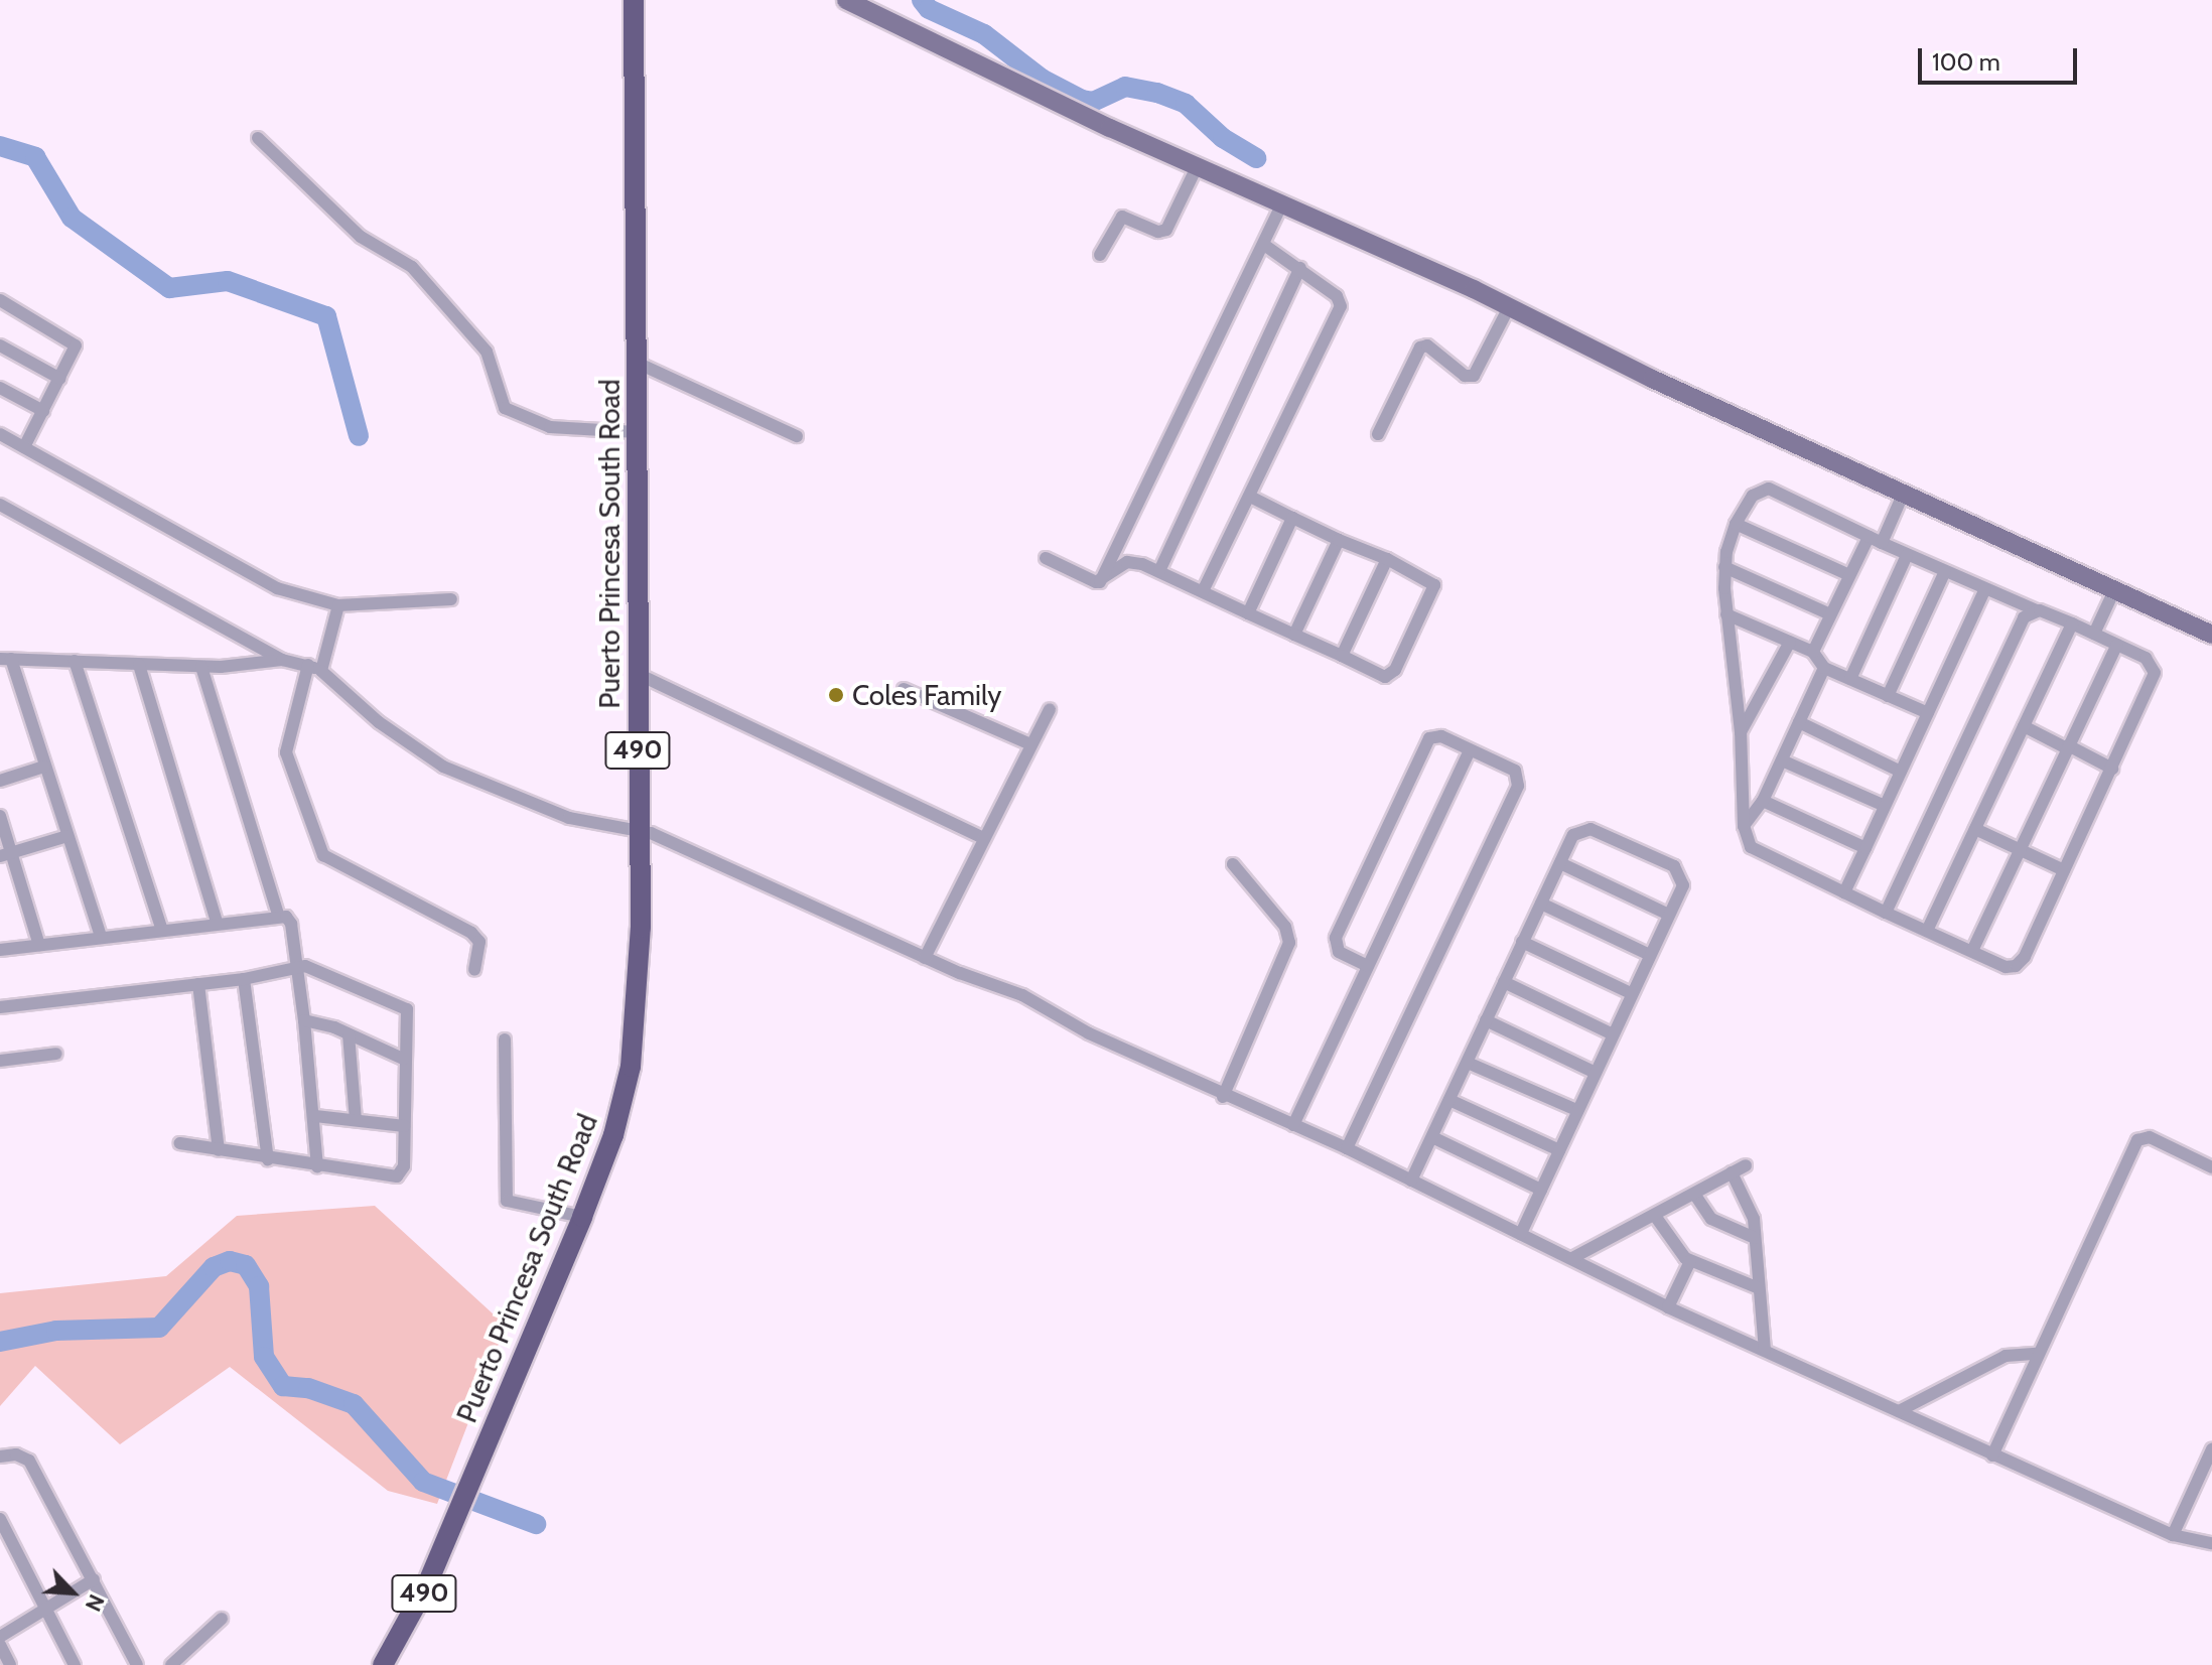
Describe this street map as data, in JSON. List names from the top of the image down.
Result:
{
  "streets": {
    "main road": ["Puerto Princesa South Road", "490"]
  },
  "places": ["Coles Family"],
  "scale_bar": "100 m",
  "north": "bottom right"
}
